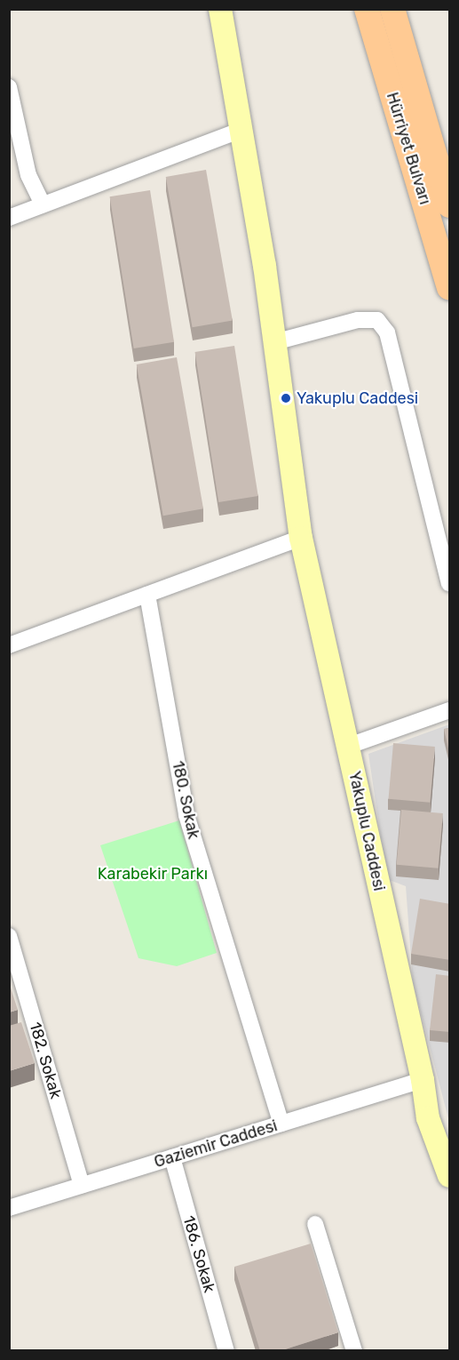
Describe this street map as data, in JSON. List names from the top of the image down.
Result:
{
  "streets": {
    "main road": ["Hürriyet Bulvarı"],
    "street": [
      "180. Sokak",
      "Yakuplu Caddesi",
      "182. Sokak",
      "Gaziemir Caddesi",
      "186. Sokak"
    ]
  },
  "crossings": [
    ["180. Sokak", "Gaziemir Caddesi"],
    ["Yakuplu Caddesi", "Gaziemir Caddesi"],
    ["182. Sokak", "Gaziemir Caddesi"],
    ["Gaziemir Caddesi", "186. Sokak"]
  ],
  "parks": ["Karabekir Parkı"],
  "places": ["Yakuplu Caddesi"]
}
